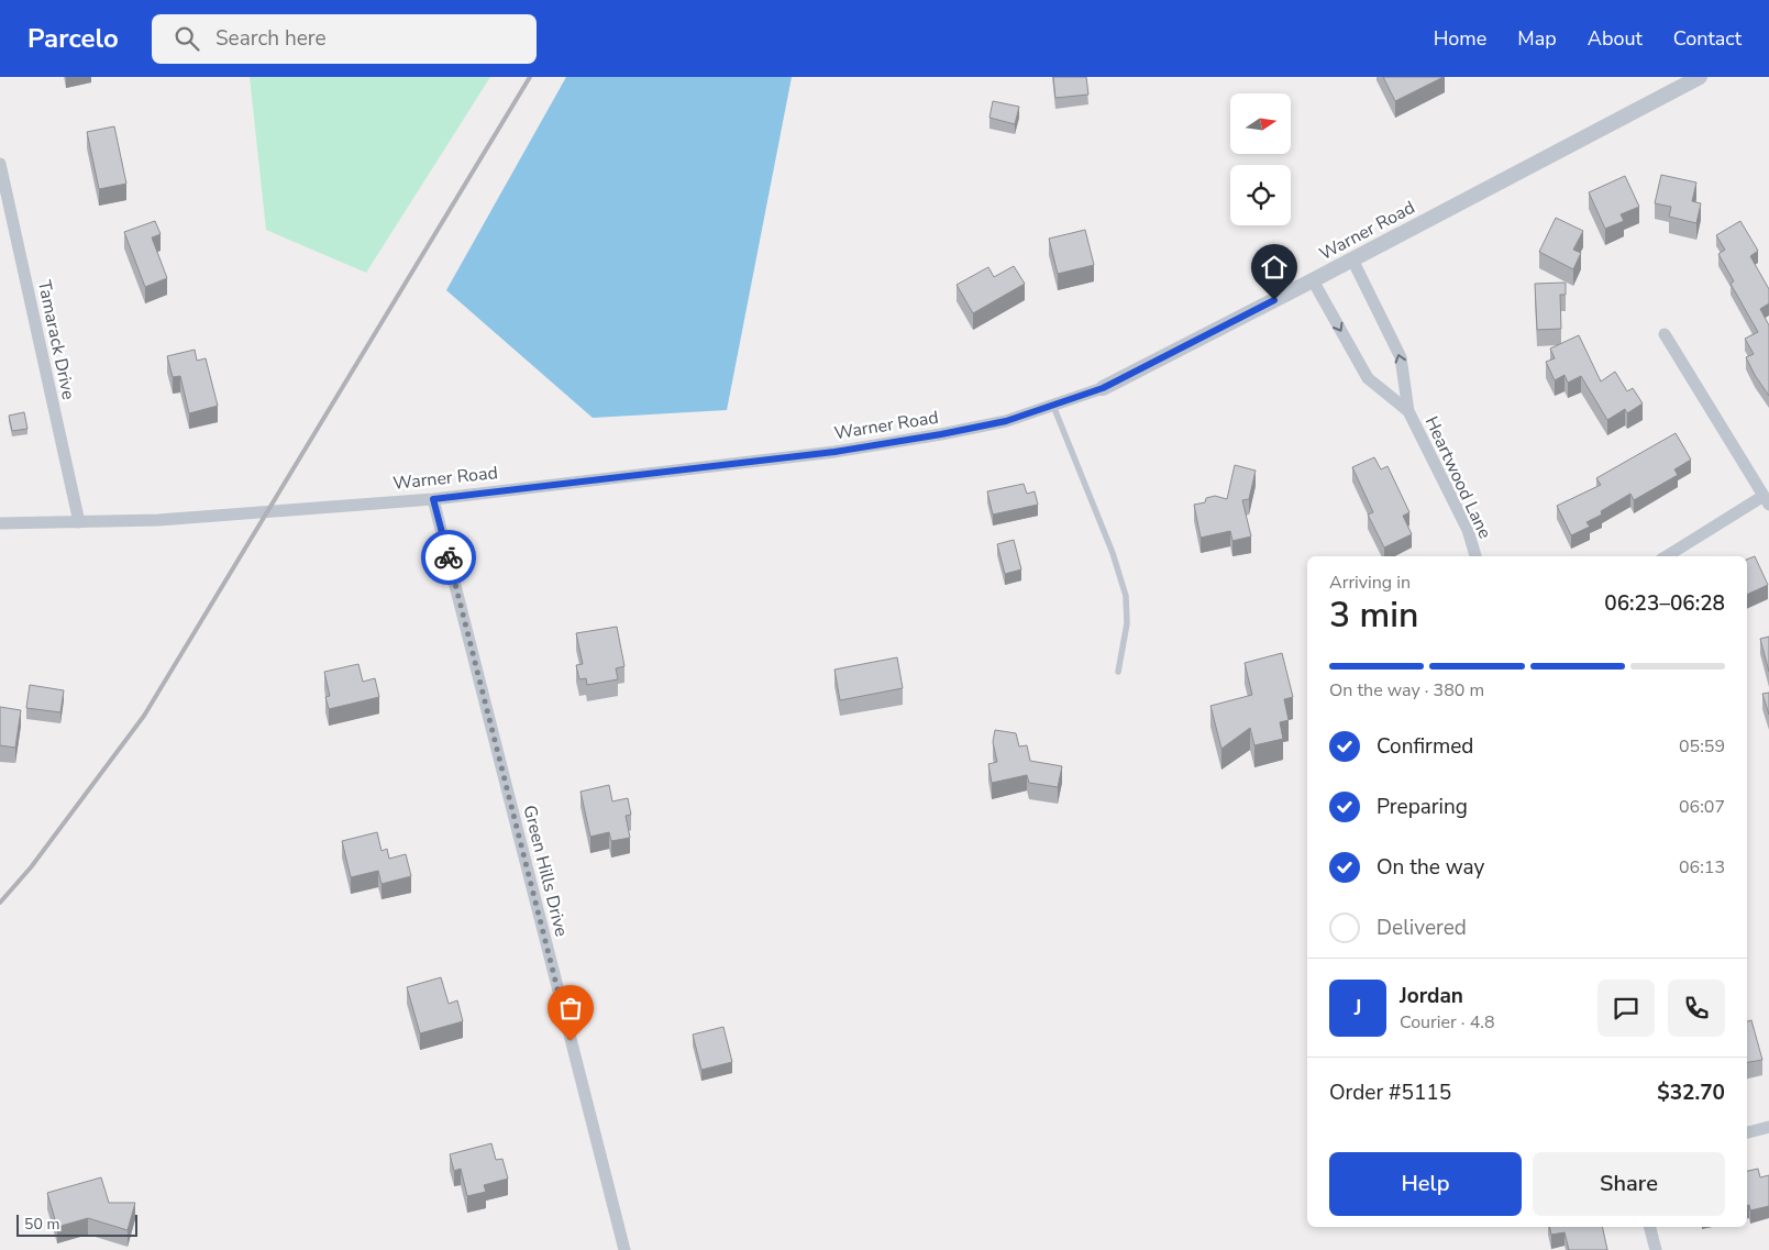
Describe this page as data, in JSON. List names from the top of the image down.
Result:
{
  "streets": {
    "street": [
      "Warner Road",
      "Tamarack Drive",
      "Heartwood Lane",
      "Green Hills Drive"
    ]
  },
  "crossings": [
    ["Warner Road", "Tamarack Drive"],
    ["Warner Road", "Heartwood Lane"],
    ["Warner Road", "Green Hills Drive"]
  ],
  "scale_bar": "50 m",
  "north": "right",
  "page": {
    "header": "Parcelo",
    "search": "Search here",
    "nav": [
      "Home",
      "Map",
      "About",
      "Contact"
    ],
    "heading": ["3 min", "Arriving in", "06:23–06:28"],
    "panel": [
      "Jordan",
      "Courier · 4.8",
      "Order #5115",
      "$32.70"
    ],
    "bar": "On the way · 380 m",
    "list": [
      ["Confirmed", "05:59"],
      ["Preparing", "06:07"],
      ["On the way", "06:13"],
      "Delivered"
    ],
    "round": "J",
    "buttons": ["Help", "Share"],
    "scale": "50 m"
  }
}
